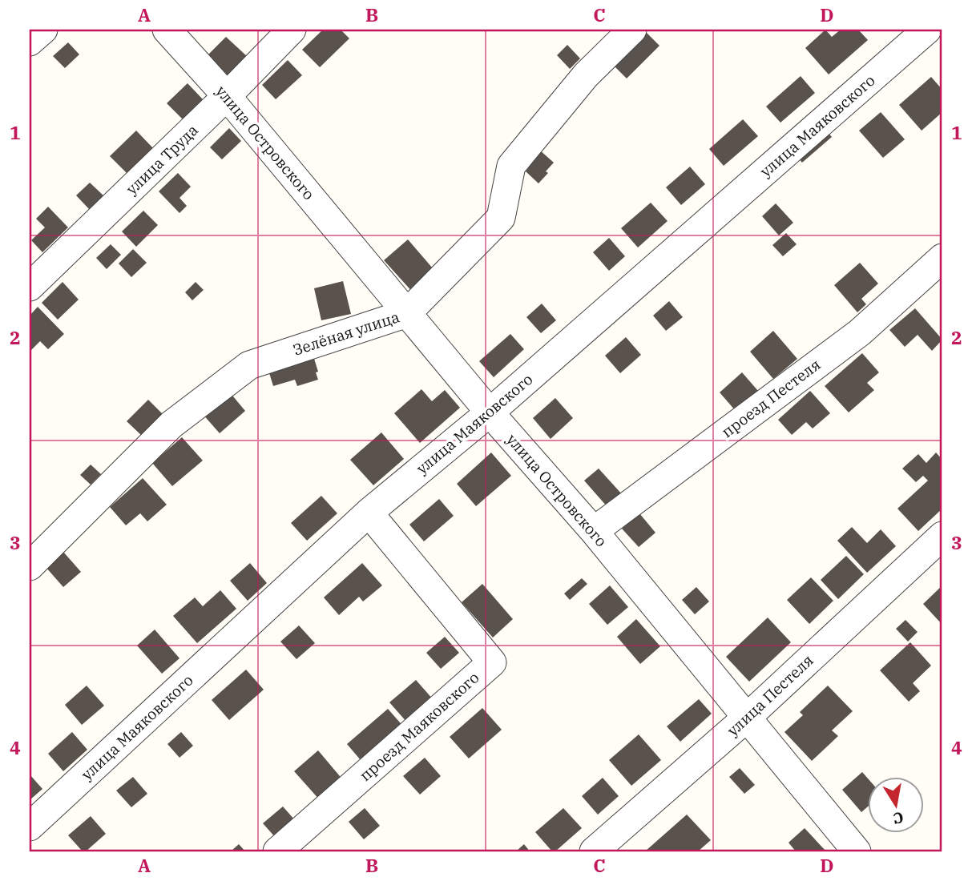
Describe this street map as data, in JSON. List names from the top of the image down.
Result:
{
  "streets": {
    "street": [
      "улица Маяковского",
      "улица Островского",
      "улица Труда",
      "Зелёная улица",
      "проезд Пестеля",
      "улица Пестеля",
      "проезд Маяковского"
    ]
  },
  "crossings": [
    ["улица Маяковского", "улица Островского"],
    ["улица Маяковского", "проезд Маяковского"],
    ["улица Островского", "улица Труда"],
    ["улица Островского", "Зелёная улица"],
    ["улица Островского", "проезд Пестеля"],
    ["улица Островского", "улица Пестеля"]
  ],
  "north": "bottom",
  "grid": {
    "columns": [
      "A",
      "B",
      "C",
      "D"
    ],
    "rows": [
      "1",
      "2",
      "3",
      "4"
    ]
  }
}
